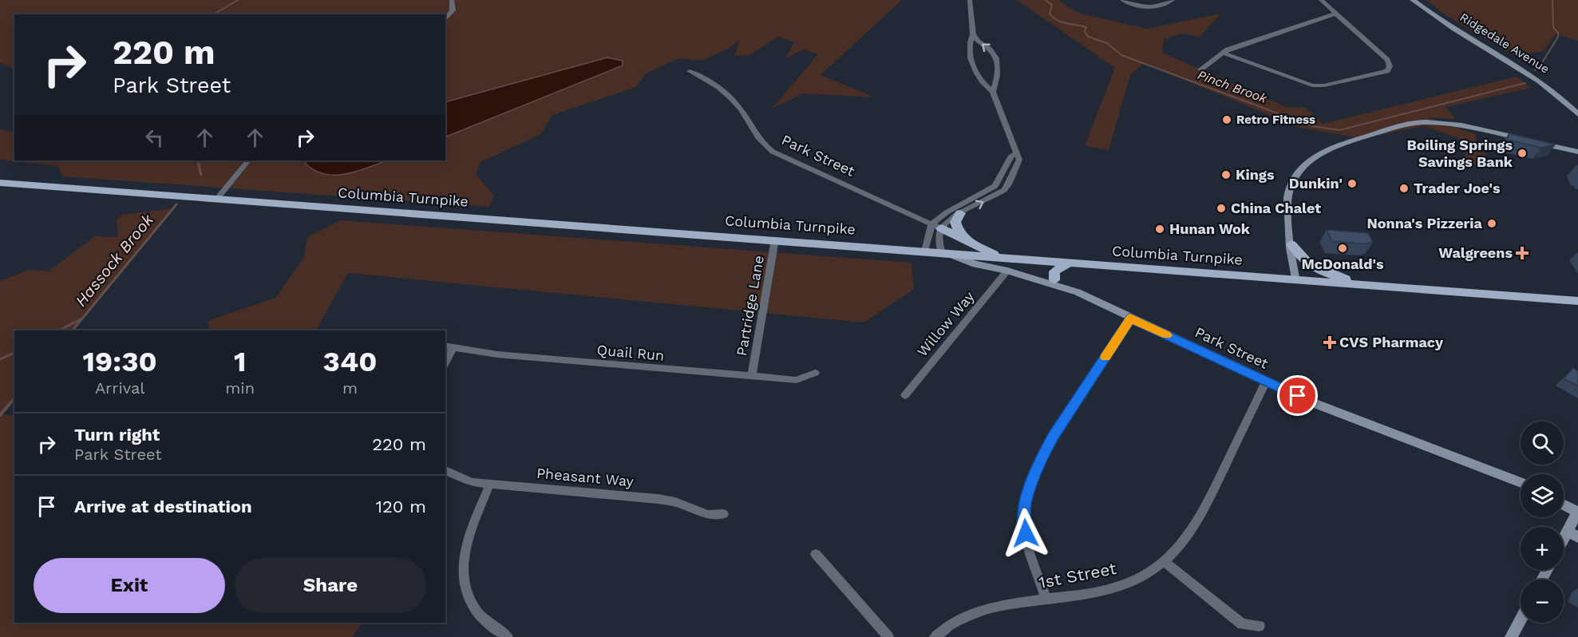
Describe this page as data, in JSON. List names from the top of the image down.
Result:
{
  "streets": {
    "main road": ["Ridgedale Avenue", "Park Street", "Columbia Turnpike"],
    "street": [
      "Partridge Lane",
      "Willow Way",
      "Quail Run",
      "Pheasant Way",
      "1st Street"
    ]
  },
  "crossings": [
    ["Park Street", "Columbia Turnpike"],
    ["Park Street", "Willow Way"],
    ["Park Street", "1st Street"],
    ["Columbia Turnpike", "Partridge Lane"],
    ["Partridge Lane", "Quail Run"]
  ],
  "water": ["Pinch Brook", "Hassock Brook"],
  "places": {
    "other": [
      "Retro Fitness",
      "Boiling Springs Savings Bank",
      "Kings",
      "Dunkin'",
      "Trader Joe's",
      "China Chalet",
      "Nonna's Pizzeria",
      "Hunan Wok",
      "McDonald's"
    ],
    "health": ["Walgreens", "CVS Pharmacy"]
  },
  "page": {
    "turn": ["220 m", "Park Street"],
    "eta": [
      "19:30",
      "Arrival",
      "1",
      "min",
      "340",
      "m"
    ],
    "list": [
      {
        "name": "Turn right",
        "note": "Park Street",
        "value": "220 m"
      },
      {
        "name": "Arrive at destination",
        "value": "120 m"
      }
    ],
    "map_buttons": ["+", "−"],
    "buttons": ["Exit", "Share"]
  }
}
